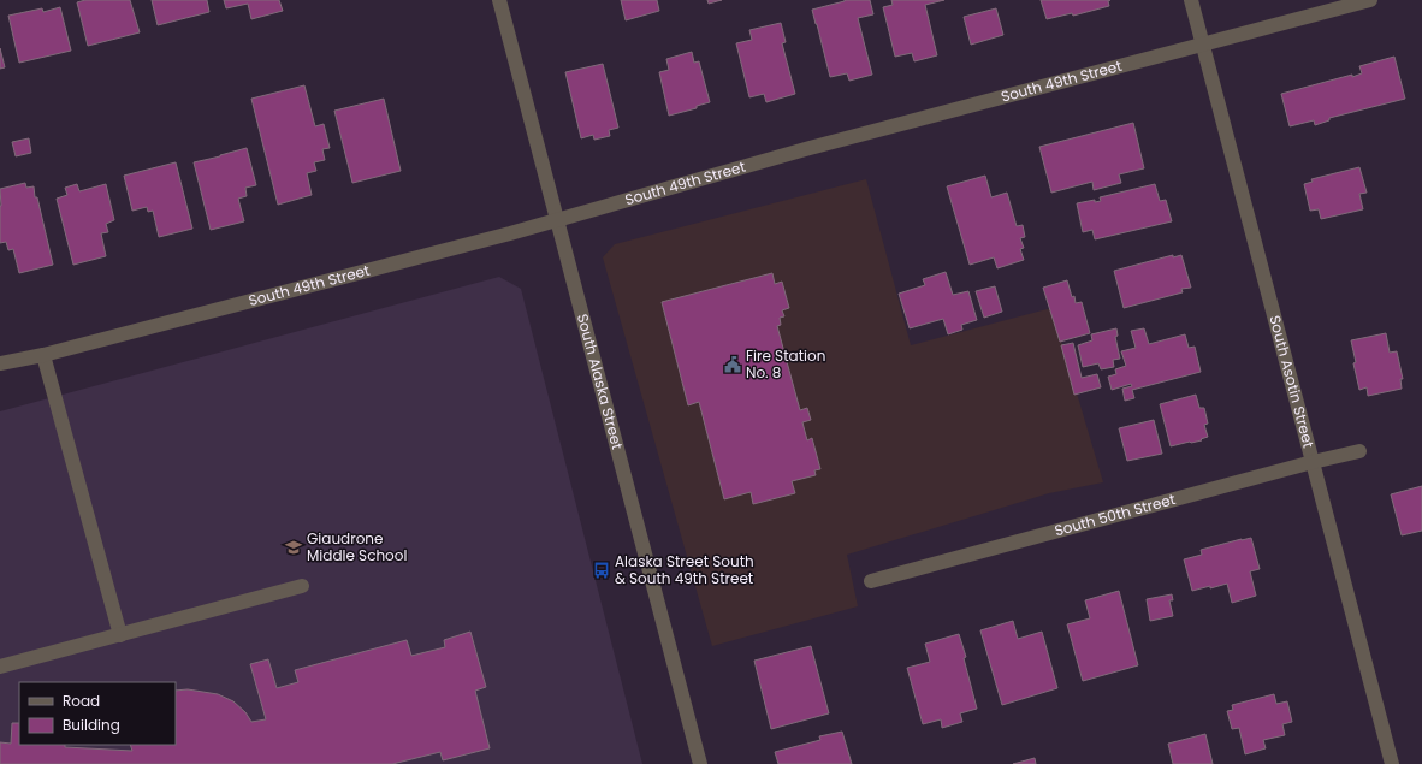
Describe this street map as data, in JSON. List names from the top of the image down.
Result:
{
  "streets": {
    "street": [
      "South 49th Street",
      "South Alaska Street",
      "South Asotin Street",
      "South 50th Street"
    ]
  },
  "crossings": [
    ["South 49th Street", "South Alaska Street"],
    ["South 49th Street", "South Asotin Street"],
    ["South Asotin Street", "South 50th Street"]
  ],
  "places": {
    "public building": ["Fire Station No. 8"],
    "school or university": ["Giaudrone Middle School"],
    "bus stop": ["Alaska Street South & South 49th Street"]
  },
  "legend": ["Road", "Building"]
}
